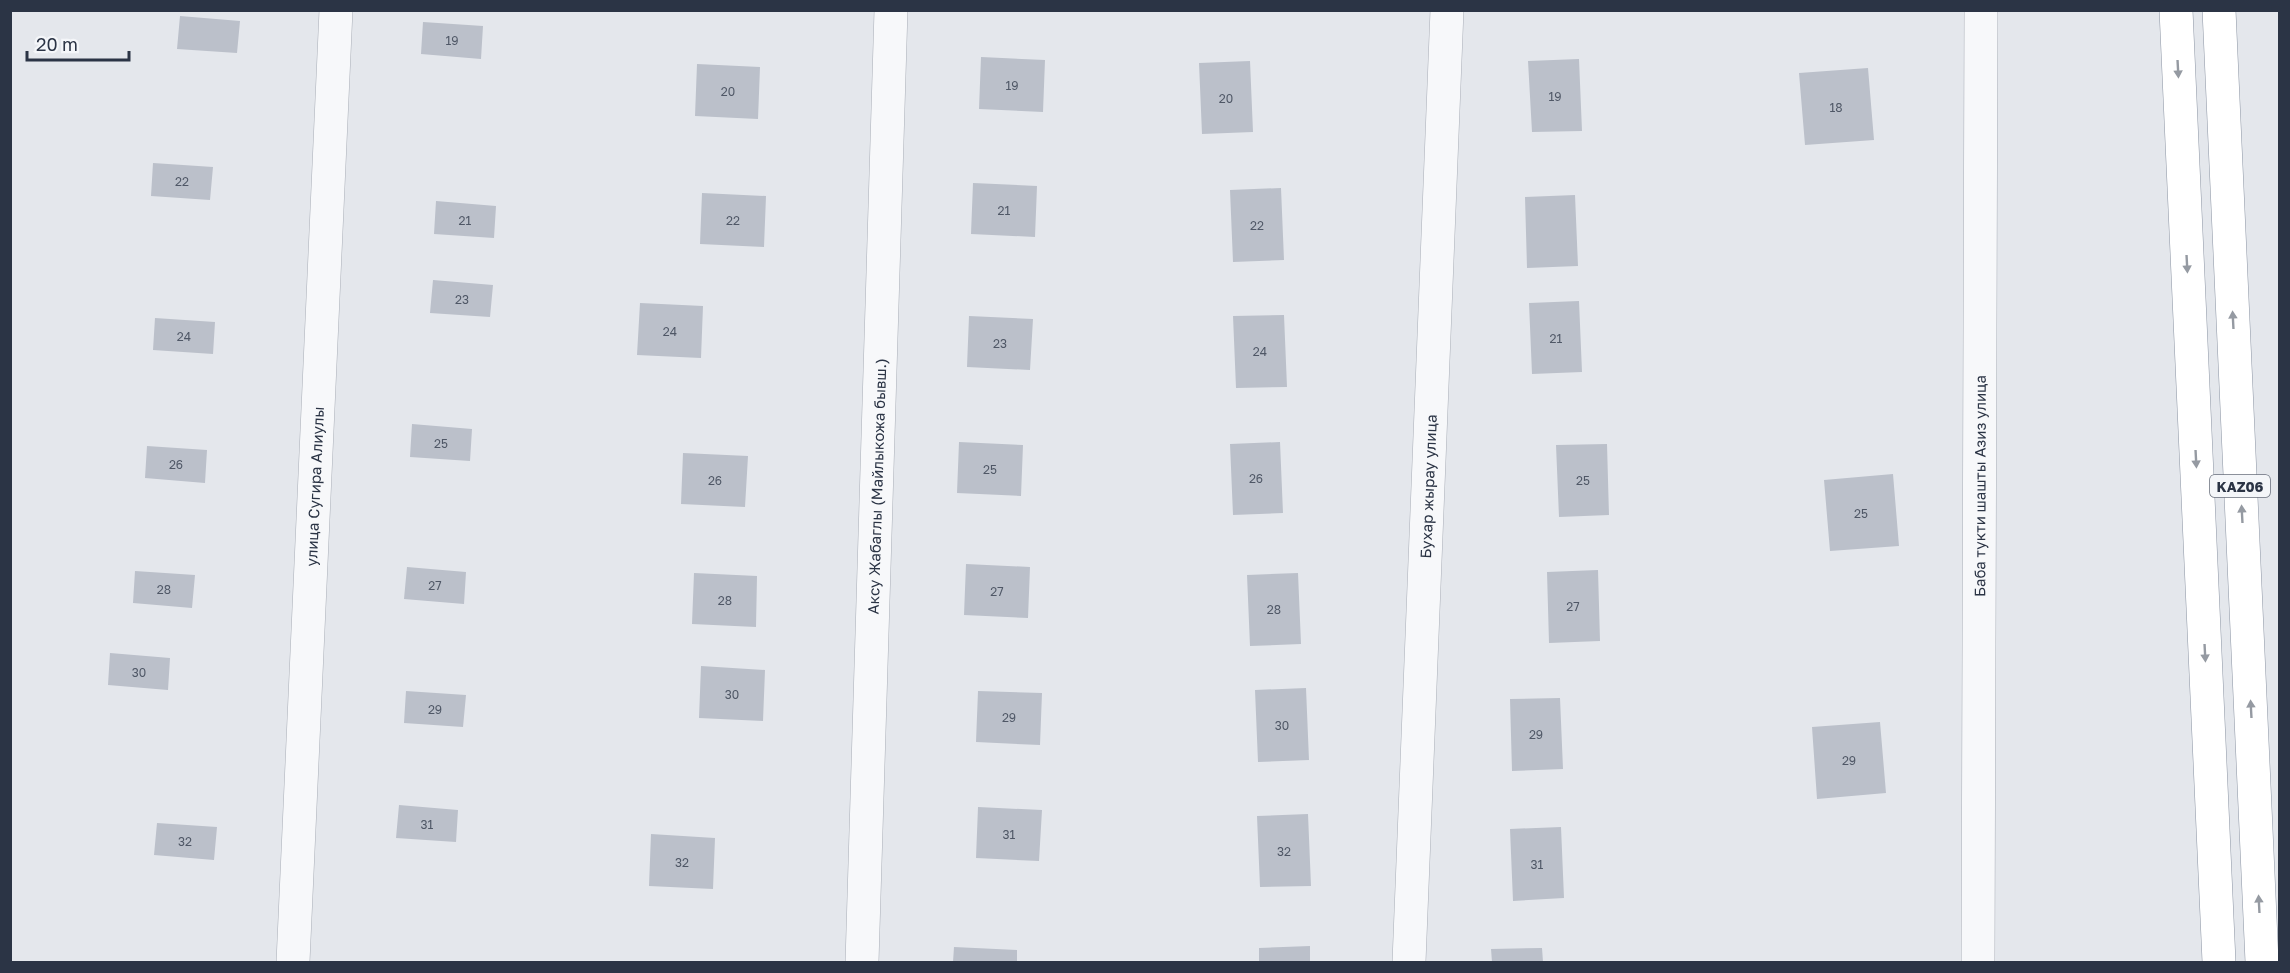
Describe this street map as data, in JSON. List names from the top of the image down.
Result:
{
  "streets": {
    "highway": ["KАZ06"],
    "street": [
      "Аксу Жабаглы (Майлыкожа бывш.)",
      "Бухар жырау улица",
      "улица Сугира Алиулы",
      "Баба тукти шашты Азиз улица"
    ]
  },
  "house_numbers": [
    "19",
    "19",
    "20",
    "19",
    "20",
    "18",
    "22",
    "21",
    "21",
    "22",
    "22",
    "23",
    "24",
    "24",
    "21",
    "23",
    "24",
    "25",
    "26",
    "25",
    "26",
    "26",
    "25",
    "25",
    "27",
    "28",
    "27",
    "28",
    "27",
    "28",
    "30",
    "30",
    "29",
    "29",
    "30",
    "29",
    "29",
    "31",
    "31",
    "32",
    "32",
    "32",
    "31"
  ],
  "scale_bar": "20 m"
}
